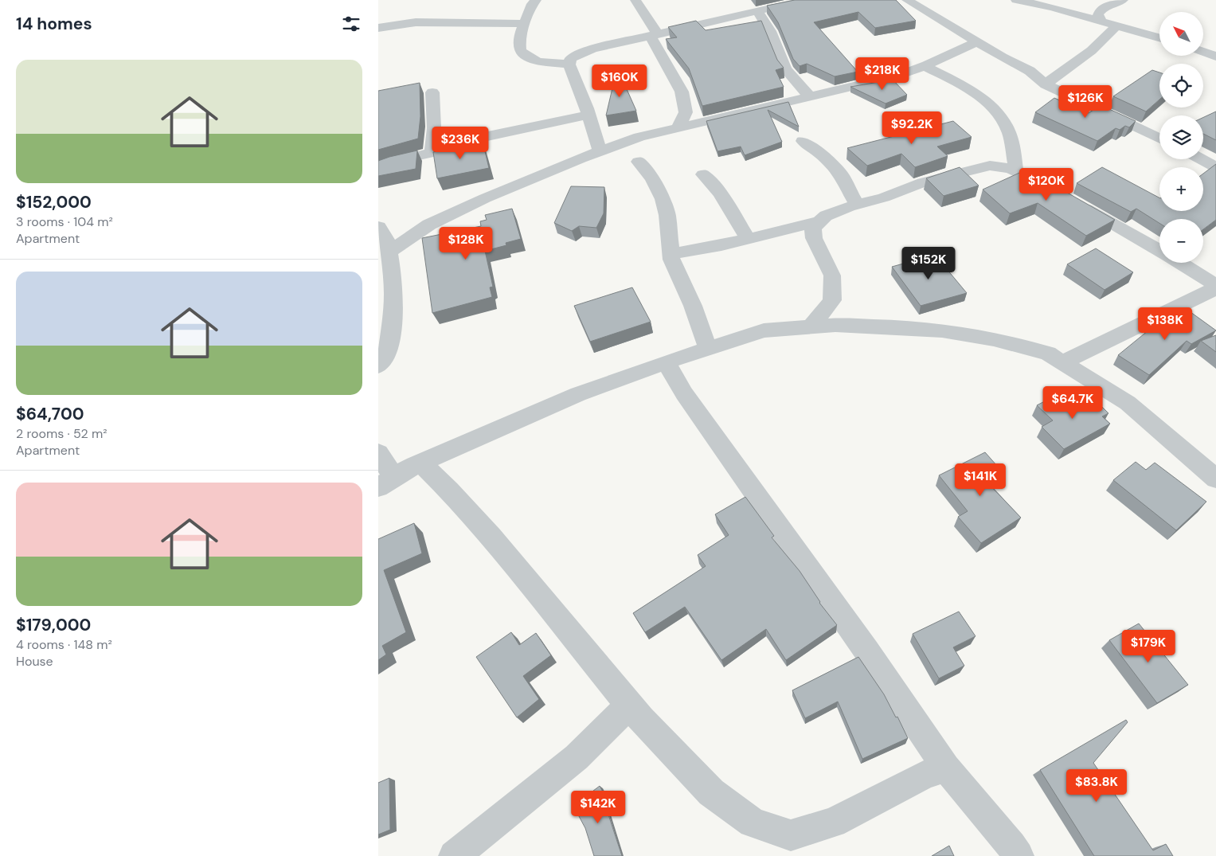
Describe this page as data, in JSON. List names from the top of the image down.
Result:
{
  "north": "top left",
  "page": {
    "heading": "14 homes",
    "map_buttons": ["+", "−"],
    "list": [
      {
        "name": "$152,000",
        "note": "3 rooms · 104 m² · Apartment"
      },
      {
        "name": "$64,700",
        "note": "2 rooms · 52 m² · Apartment"
      },
      {
        "name": "$179,000",
        "note": "4 rooms · 148 m² · House"
      }
    ],
    "price": [
      "$218K",
      "$160K",
      "$126K",
      "$92.2K",
      "$236K",
      "$120K",
      "$128K",
      "$152K",
      "$138K",
      "$64.7K",
      "$141K",
      "$179K",
      "$83.8K",
      "$142K"
    ]
  }
}
